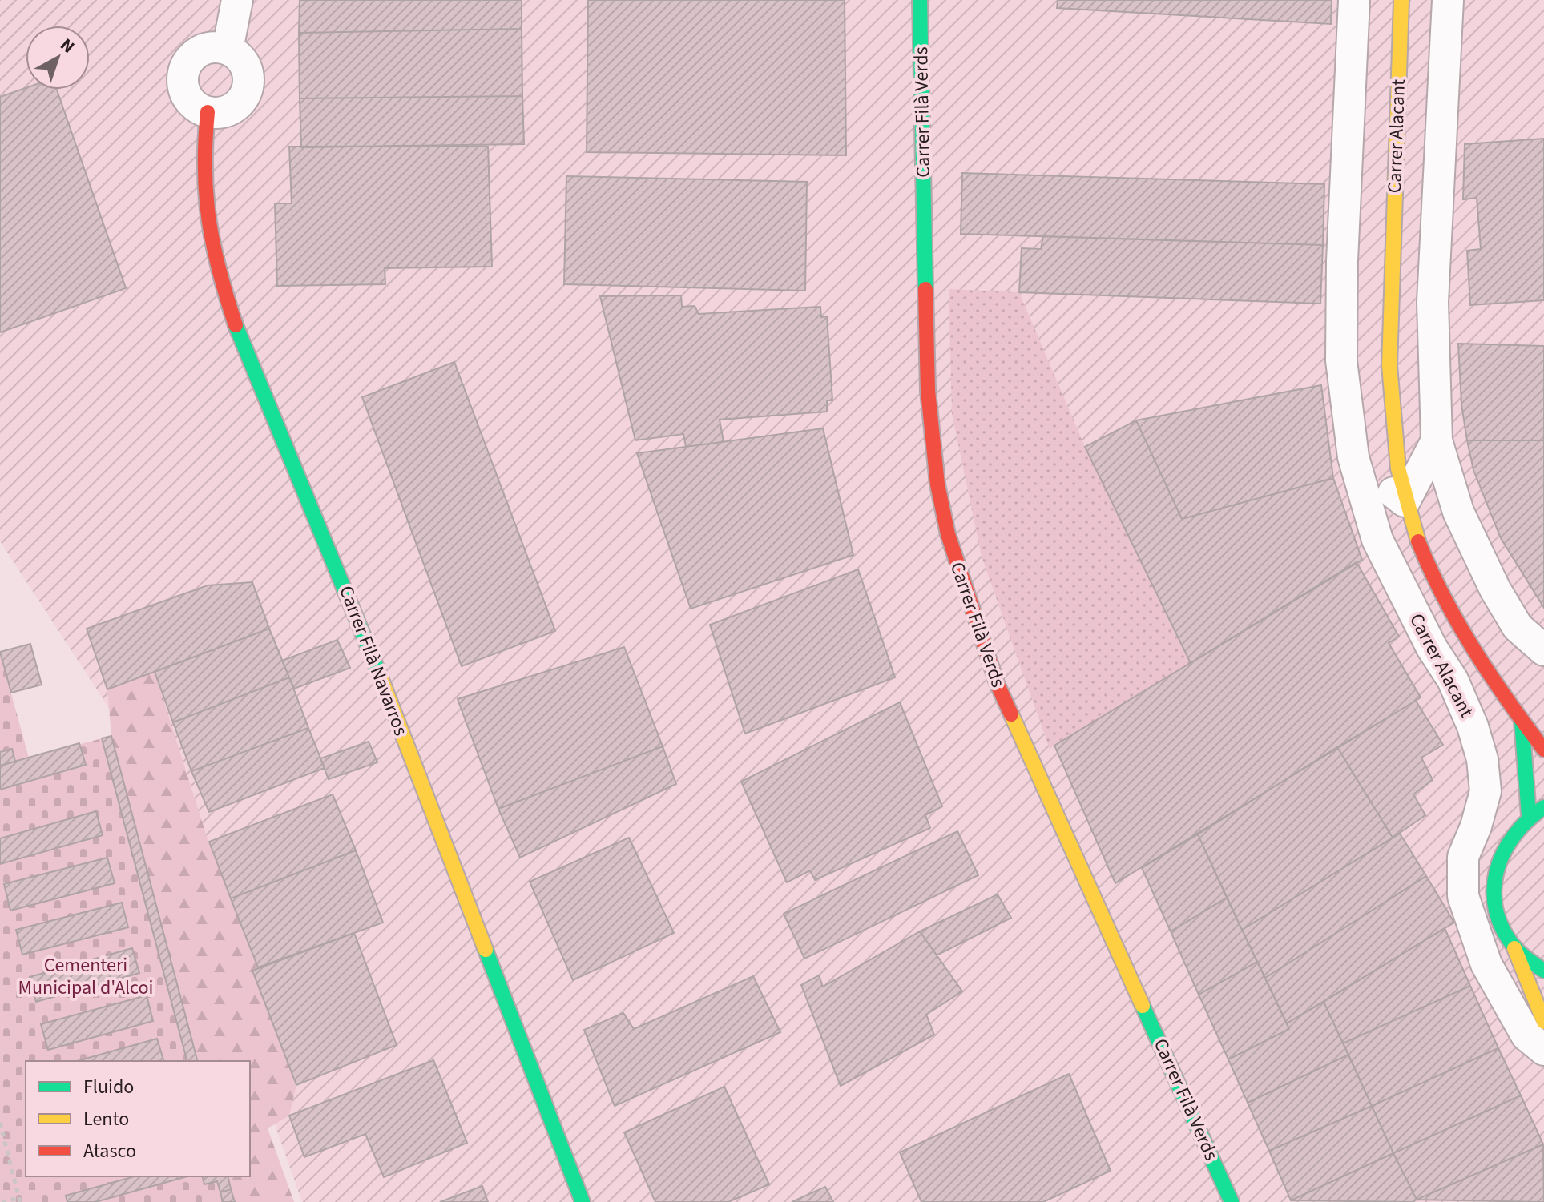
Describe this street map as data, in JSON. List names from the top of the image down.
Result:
{
  "streets": {
    "street": ["Carrer Filà Verds", "Carrer Alacant", "Carrer Filà Navarros"]
  },
  "parks": ["Cementeri Municipal d'Alcoi"],
  "legend": ["Fluido", "Lento", "Atasco"],
  "north": "top right"
}
